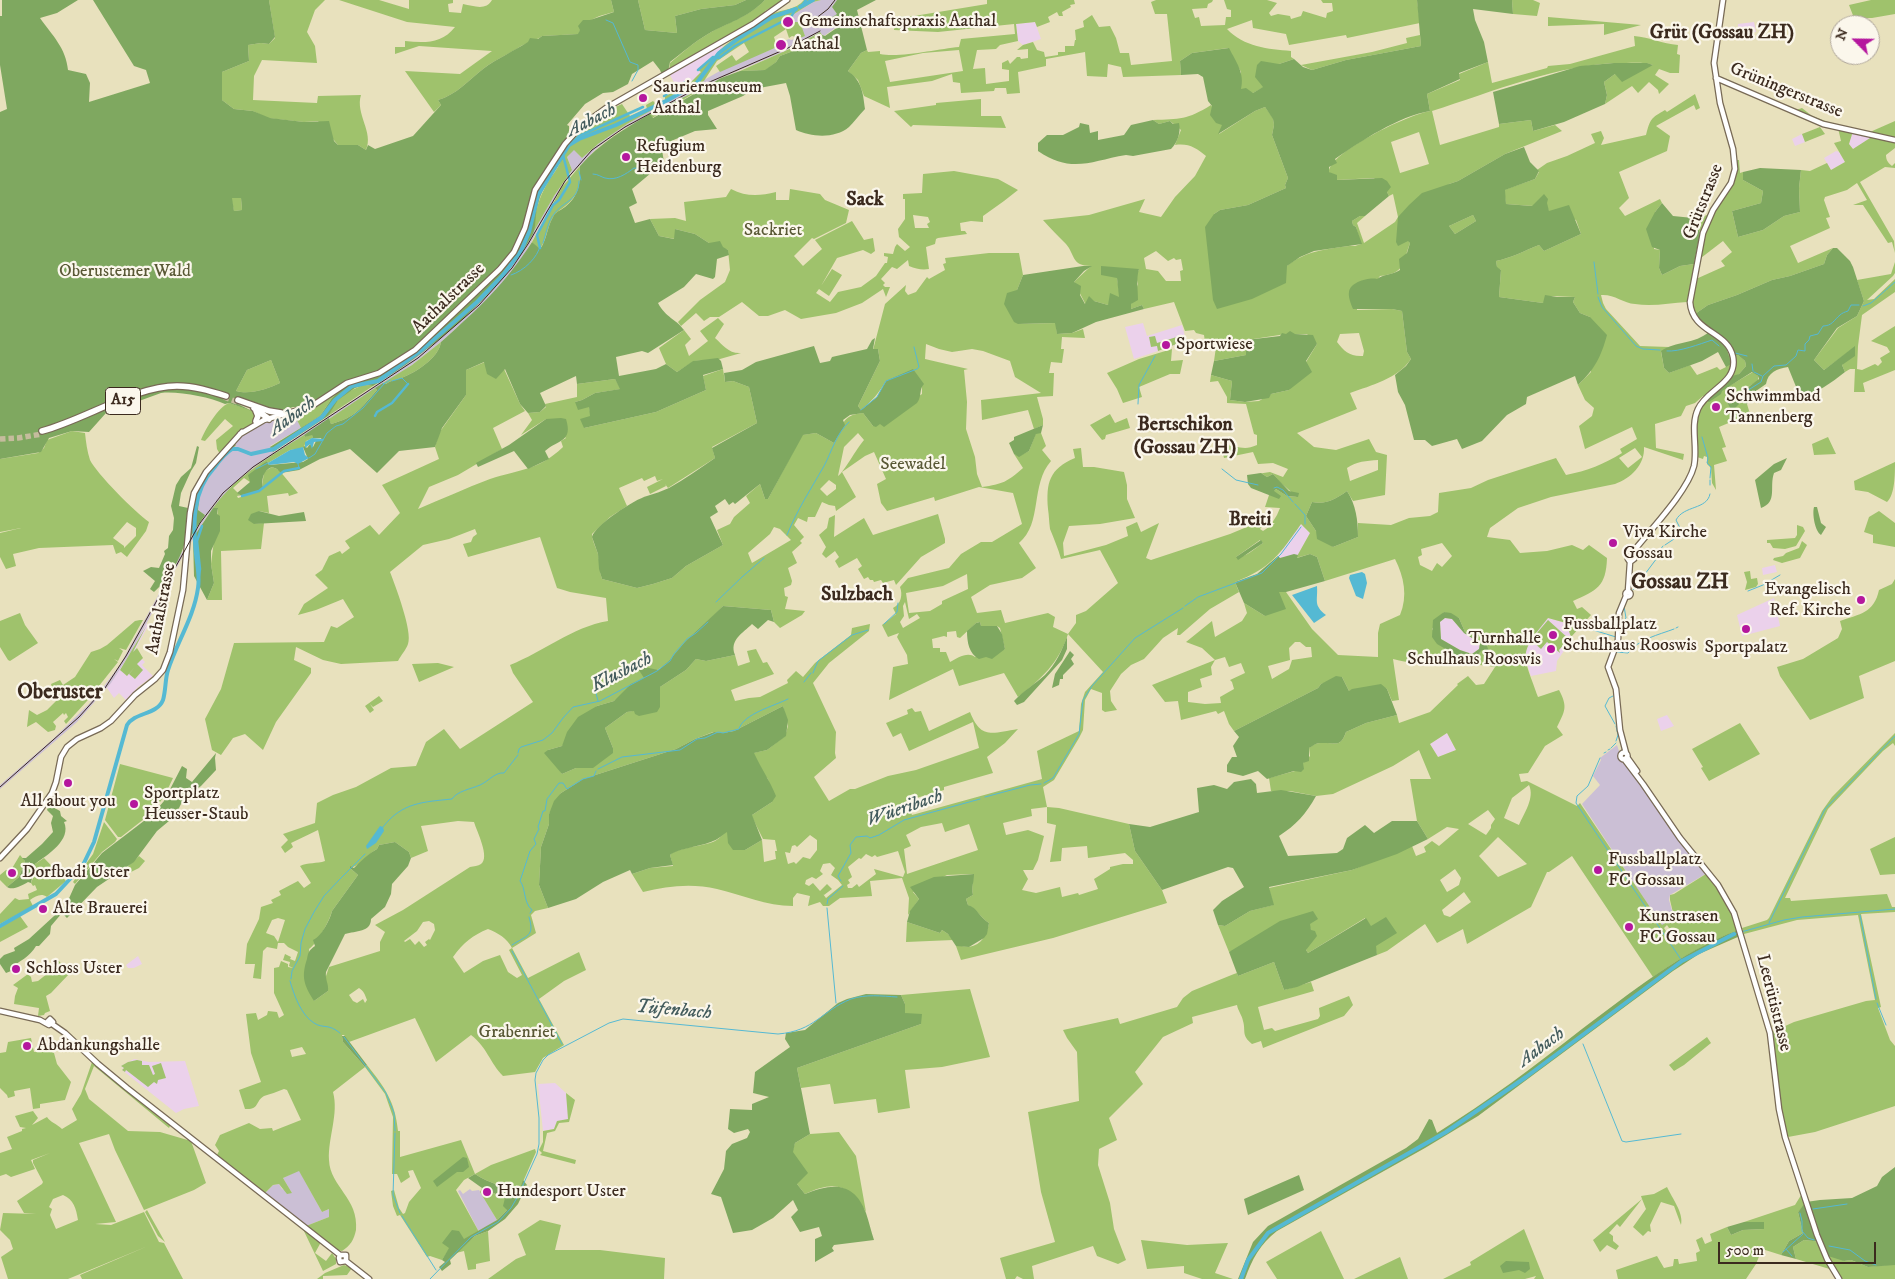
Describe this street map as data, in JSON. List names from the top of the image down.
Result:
{
  "streets": {
    "highway": ["A15"],
    "main road": [
      "Grüningerstrasse",
      "Grütstrasse",
      "Aathalstrasse",
      "Leerütistrasse"
    ]
  },
  "crossings": [
    ["Grüningerstrasse", "Grütstrasse"],
    ["Grütstrasse", "Leerütistrasse"]
  ],
  "districts": [
    "Grüt (Gossau ZH)",
    "Sack",
    "Bertschikon (Gossau ZH)",
    "Breiti",
    "Gossau ZH",
    "Sulzbach",
    "Oberuster"
  ],
  "water": [
    "Aabach",
    "Klusbach",
    "Wüeribach",
    "Tüfenbach"
  ],
  "parks": [
    "Sackriet",
    "Oberustemer Wald",
    "Seewadel",
    "Grabenriet"
  ],
  "places": [
    "Gemeinschaftspraxis Aathal",
    "Aathal",
    "Sauriermuseum Aathal",
    "Refugium Heidenburg",
    "Sportwiese",
    "Schwimmbad Tannenberg",
    "Viva Kirche Gossau",
    "Evangelisch Ref. Kirche",
    "Sportpalatz",
    "Fussballplatz Schulhaus Rooswis",
    "Turnhalle Schulhaus Rooswis",
    "All about you",
    "Sportplatz Heusser-Staub",
    "Fussballplatz FC Gossau",
    "Dorfbadi Uster",
    "Alte Brauerei",
    "Kunstrasen FC Gossau",
    "Schloss Uster",
    "Abdankungshalle",
    "Hundesport Uster"
  ],
  "scale_bar": "500 m",
  "north": "top left"
}
